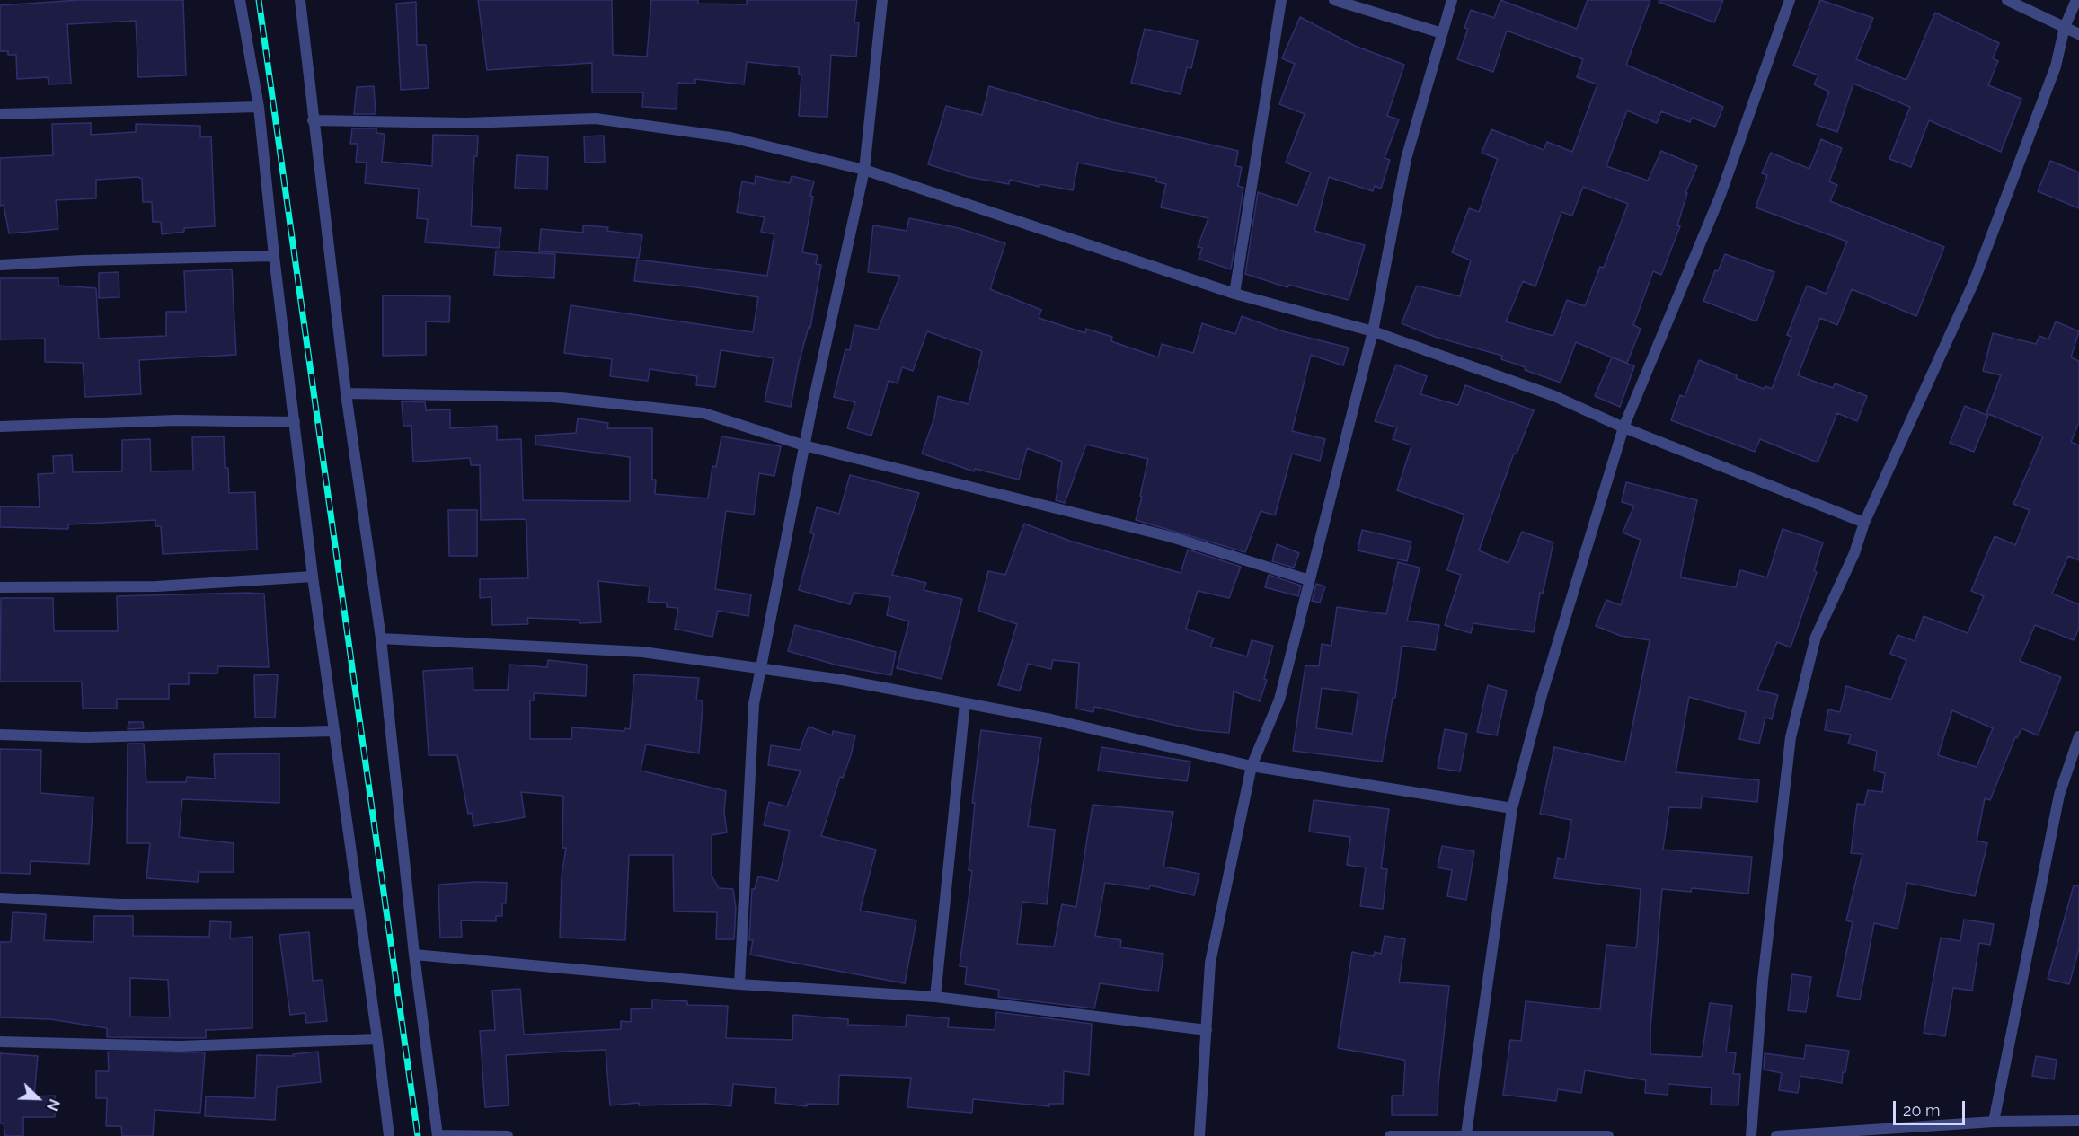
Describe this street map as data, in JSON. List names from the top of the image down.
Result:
{
  "scale_bar": "20 m",
  "north": "bottom right"
}
